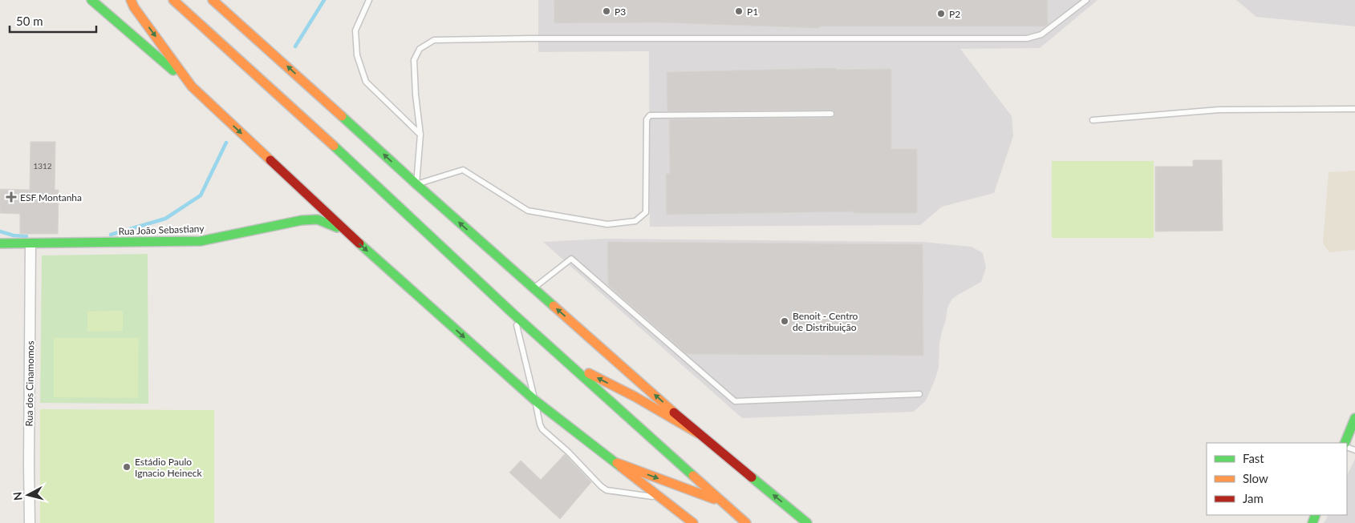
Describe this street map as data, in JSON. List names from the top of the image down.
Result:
{
  "streets": {
    "main road": ["Rua João Sebastiany"],
    "street": ["Rua dos Cinamomos"]
  },
  "crossings": [
    ["Rua João Sebastiany", "Rua dos Cinamomos"]
  ],
  "places": {
    "other": [
      "P3",
      "P1",
      "P2",
      "Benoit - Centro de Distribuição",
      "Estádio Paulo Ignacio Heineck"
    ],
    "health": ["ESF Montanha"]
  },
  "house_numbers": ["1312"],
  "legend": ["Fast", "Slow", "Jam"],
  "scale_bar": "50 m",
  "north": "left"
}
